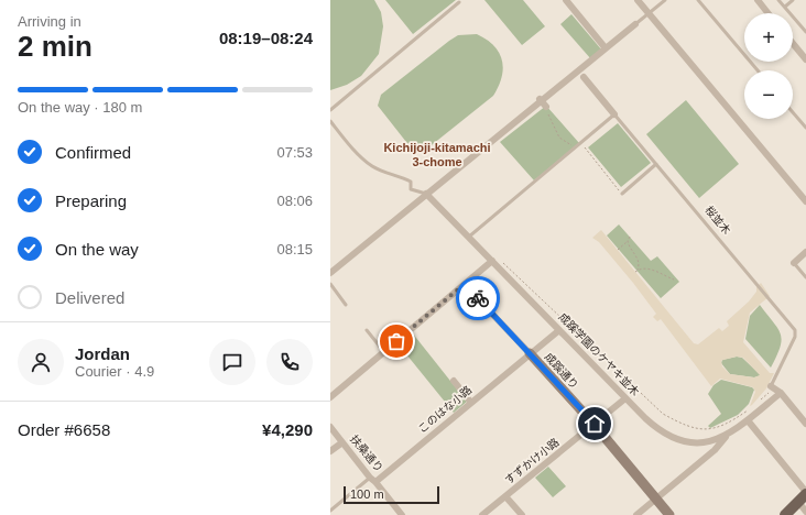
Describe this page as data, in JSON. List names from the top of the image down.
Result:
{
  "streets": {
    "street": [
      "桜並木",
      "成蹊学園のケヤキ並木",
      "成蹊通り",
      "このはな小路",
      "扶桑通り",
      "すずかけ小路"
    ]
  },
  "crossings": [
    ["成蹊学園のケヤキ並木", "このはな小路"],
    ["成蹊学園のケヤキ並木", "すずかけ小路"],
    ["成蹊通り", "このはな小路"],
    ["成蹊通り", "すずかけ小路"],
    ["このはな小路", "扶桑通り"]
  ],
  "districts": ["Kichijoji-kitamachi 3-chome"],
  "scale_bar": "100 m",
  "page": {
    "heading": ["2 min", "Arriving in", "08:19–08:24"],
    "panel": [
      "Jordan",
      "Courier · 4.9",
      "Order #6658",
      "¥4,290"
    ],
    "map_buttons": ["+", "−"],
    "bar": "On the way · 180 m",
    "list": [
      ["Confirmed", "07:53"],
      ["Preparing", "08:06"],
      ["On the way", "08:15"],
      "Delivered"
    ],
    "scale": "100 m"
  }
}
